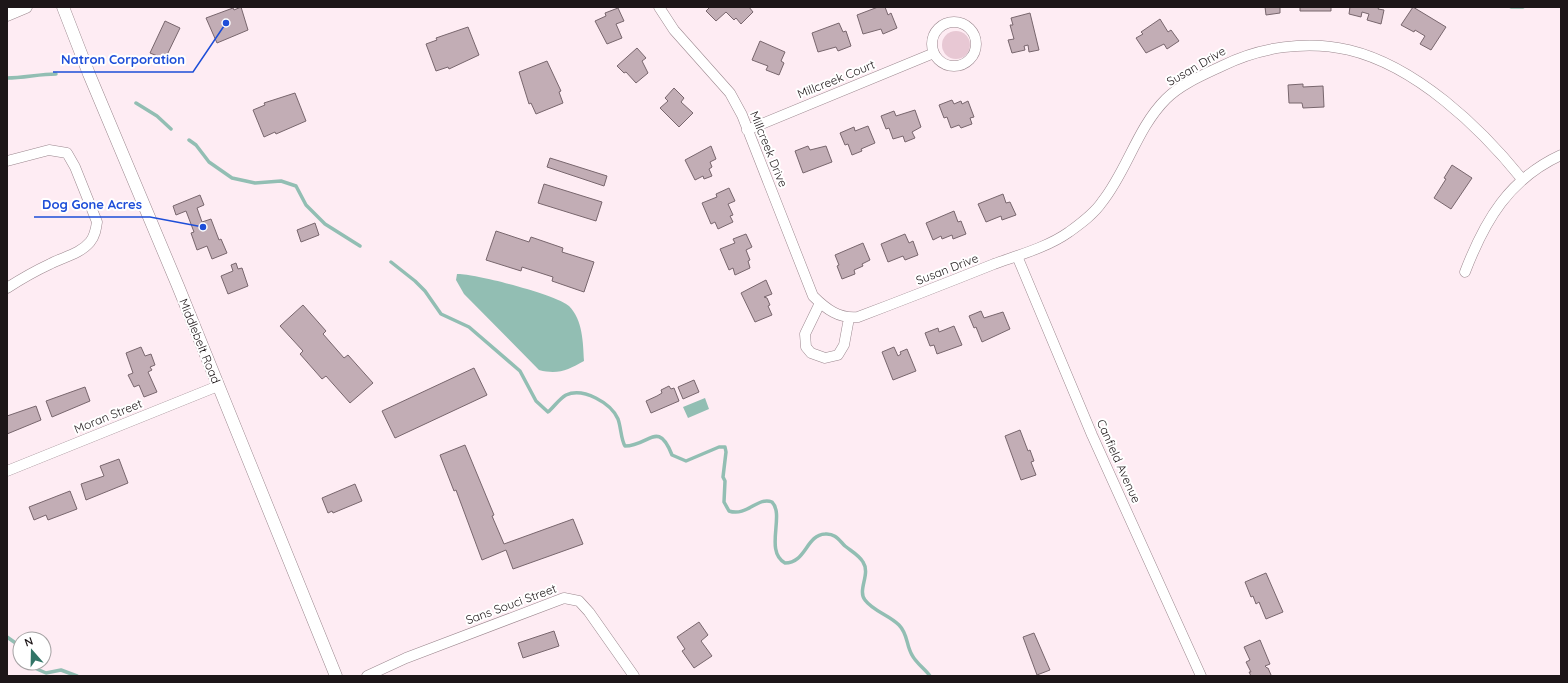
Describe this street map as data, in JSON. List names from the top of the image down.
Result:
{
  "streets": {
    "street": [
      "Susan Drive",
      "Millcreek Court",
      "Millcreek Drive",
      "Middlebelt Road",
      "Moran Street",
      "Canfield Avenue",
      "Sans Souci Street"
    ]
  },
  "crossings": [
    ["Susan Drive", "Millcreek Drive"],
    ["Susan Drive", "Canfield Avenue"],
    ["Millcreek Court", "Millcreek Drive"],
    ["Middlebelt Road", "Moran Street"]
  ],
  "places": ["Natron Corporation", "Dog Gone Acres"],
  "north": "top"
}
